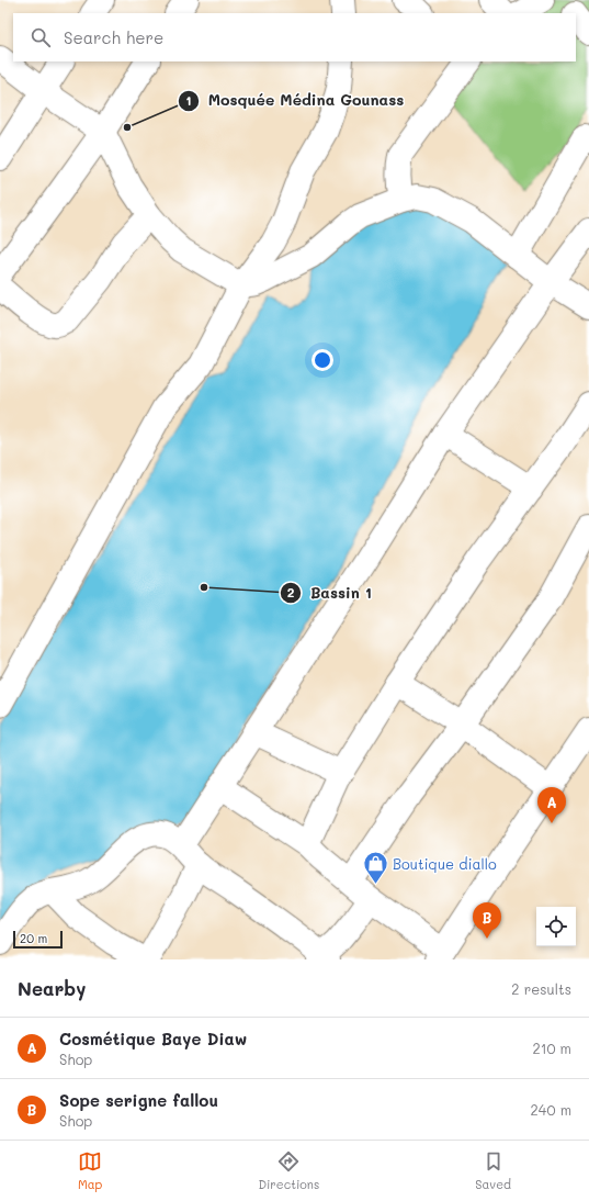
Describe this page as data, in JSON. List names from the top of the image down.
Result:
{
  "places": {
    "other": ["Mosquée Médina Gounass", "Bassin 1"],
    "shop": ["Boutique diallo"]
  },
  "scale_bar": "20 m",
  "page": {
    "search": "Search here",
    "pins": ["A", "B"],
    "scale": "20 m",
    "heading": ["Nearby", "2 results"],
    "list": [
      {
        "mark": "A",
        "name": "Cosmétique Baye Diaw",
        "note": "Shop",
        "value": "210 m"
      },
      {
        "mark": "B",
        "name": "Sope serigne fallou",
        "note": "Shop",
        "value": "240 m"
      }
    ],
    "nav": ["Map", "Directions", "Saved"]
  }
}
